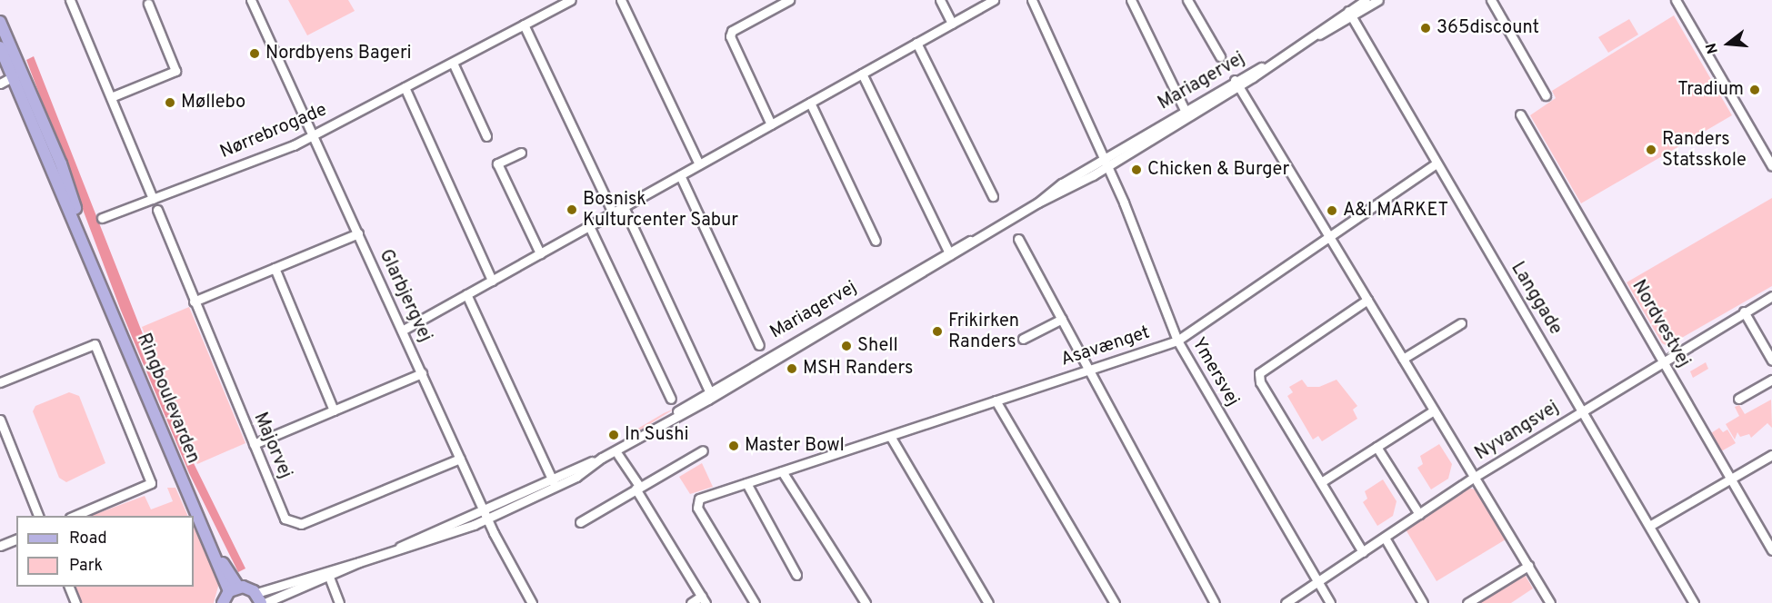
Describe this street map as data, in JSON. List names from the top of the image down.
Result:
{
  "streets": {
    "main road": ["Ringboulevarden"],
    "street": [
      "Mariagervej",
      "Nørrebrogade",
      "Glarbjergvej",
      "Langgade",
      "Nordvestvej",
      "Asavænget",
      "Ymersvej",
      "Nyvangsvej",
      "Majorvej"
    ]
  },
  "crossings": [
    ["Mariagervej", "Glarbjergvej"],
    ["Mariagervej", "Langgade"],
    ["Mariagervej", "Ymersvej"],
    ["Nørrebrogade", "Glarbjergvej"],
    ["Glarbjergvej", "Majorvej"],
    ["Langgade", "Asavænget"],
    ["Langgade", "Nyvangsvej"],
    ["Nordvestvej", "Nyvangsvej"],
    ["Asavænget", "Ymersvej"],
    ["Ymersvej", "Nyvangsvej"]
  ],
  "places": [
    "365discount",
    "Nordbyens Bageri",
    "Tradium",
    "Møllebo",
    "Randers Statsskole",
    "Chicken & Burger",
    "Bosnisk Kulturcenter Sabur",
    "A&I MARKET",
    "Frikirken Randers",
    "Shell",
    "MSH Randers",
    "In Sushi",
    "Master Bowl"
  ],
  "legend": ["Road", "Park"],
  "north": "left"
}
